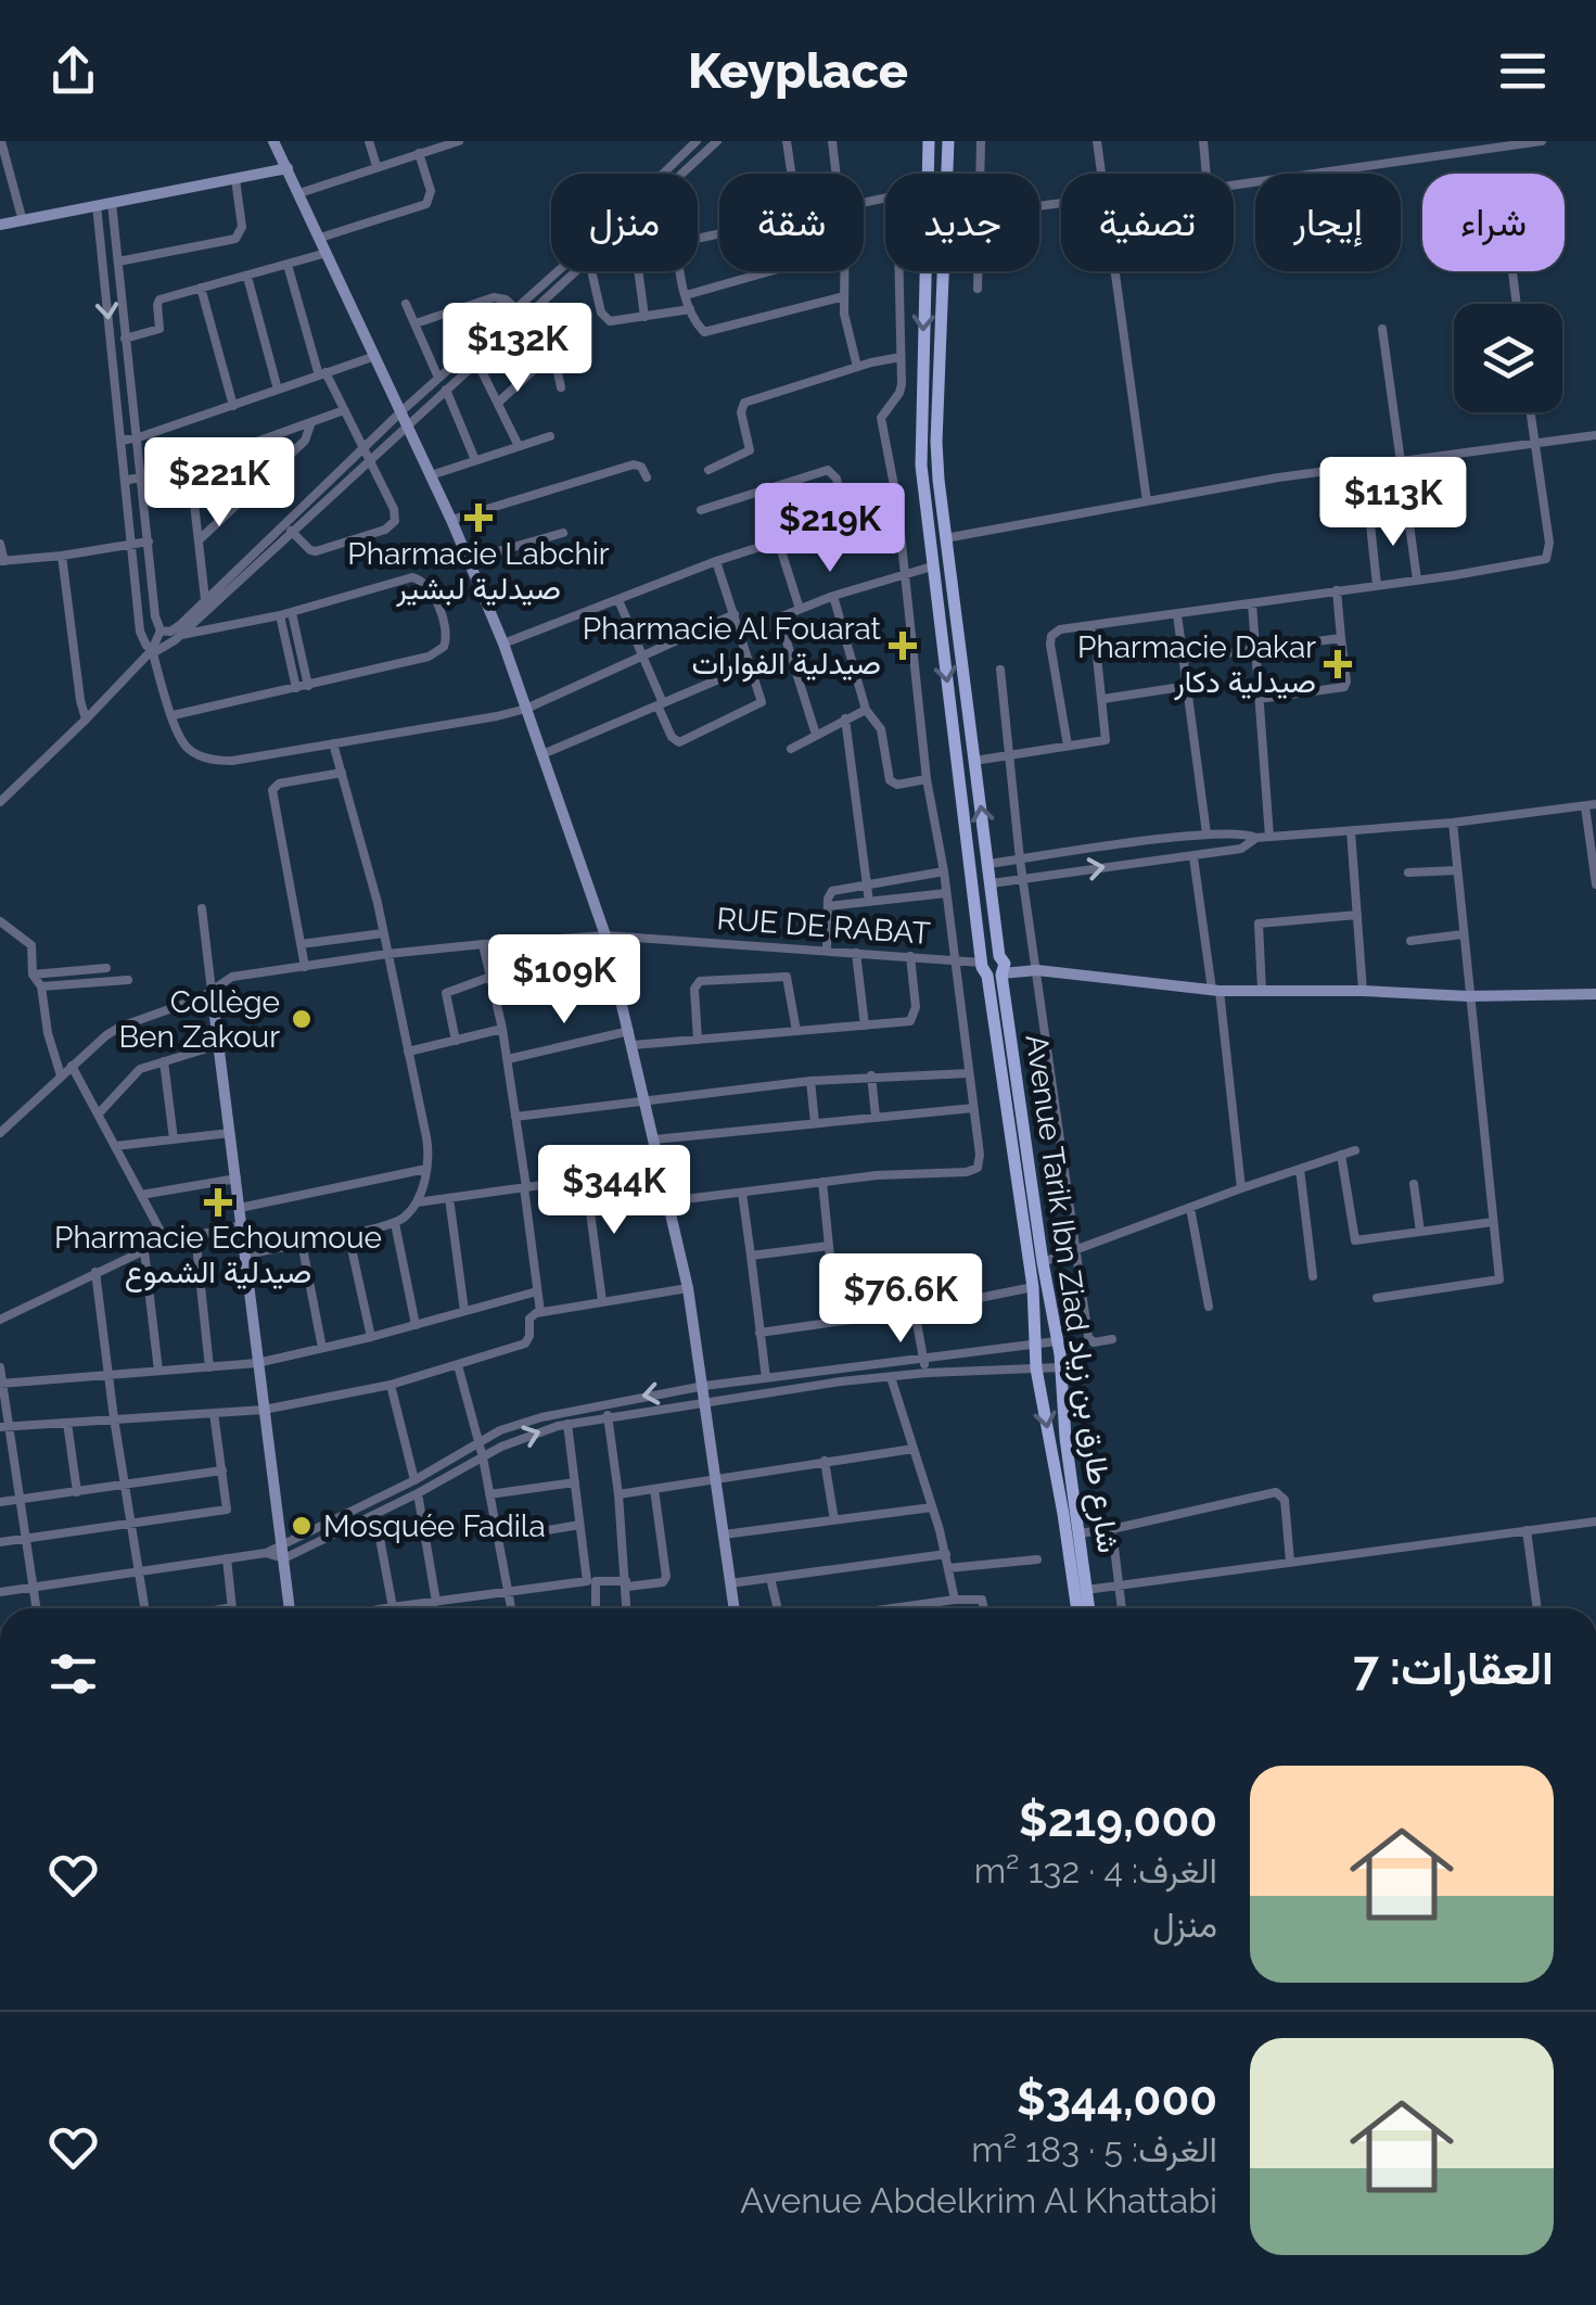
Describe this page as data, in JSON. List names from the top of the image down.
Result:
{
  "streets": {
    "main road": ["Avenue Tarik Ibn Ziad شارع طارق بن زياد"],
    "street": ["RUE DE RABAT"]
  },
  "crossings": [
    ["RUE DE RABAT", "Avenue Tarik Ibn Ziad شارع طارق بن زياد"]
  ],
  "places": {
    "health": [
      "Pharmacie Labchir صيدلية لبشير",
      "Pharmacie Al Fouarat صيدلية الفوارات",
      "Pharmacie Dakar صيدلية دكار",
      "Pharmacie Echoumoue صيدلية الشموع"
    ],
    "other": ["Collège Ben Zakour", "Mosquée Fadila"]
  },
  "page": {
    "header": "Keyplace",
    "chip": [
      "شراء",
      "إيجار",
      "تصفية",
      "جديد",
      "شقة",
      "منزل"
    ],
    "price": [
      "$132K",
      "$221K",
      "$113K",
      "$219K",
      "$109K",
      "$344K",
      "$76.6K"
    ],
    "heading": "العقارات: 7",
    "list": [
      {
        "name": "$219,000",
        "note": "الغرف: 4 · 132 m² · منزل"
      },
      {
        "name": "$344,000",
        "note": "الغرف: 5 · 183 m² · Avenue Abdelkrim Al Khattabi"
      }
    ]
  }
}
